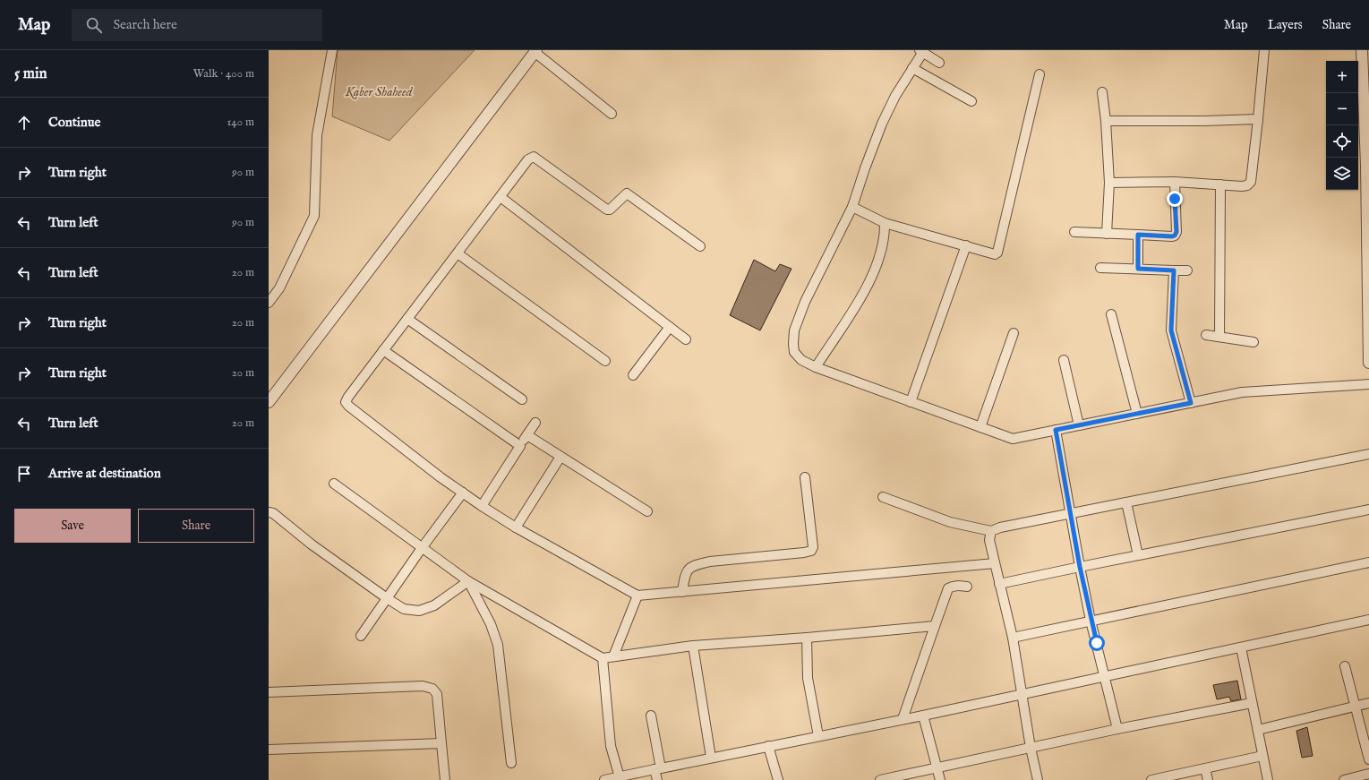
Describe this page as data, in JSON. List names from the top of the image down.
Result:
{
  "parks": ["Kaber Shaheed"],
  "page": {
    "header": "Map",
    "search": "Search here",
    "nav": ["Map", "Layers", "Share"],
    "heading": ["5 min", "Walk · 400 m"],
    "map_buttons": ["+", "−"],
    "list": [
      ["Continue", "140 m"],
      ["Turn right", "90 m"],
      ["Turn left", "90 m"],
      ["Turn left", "20 m"],
      ["Turn right", "20 m"],
      ["Turn right", "20 m"],
      ["Turn left", "20 m"],
      "Arrive at destination"
    ],
    "buttons": ["Save", "Share"]
  }
}
